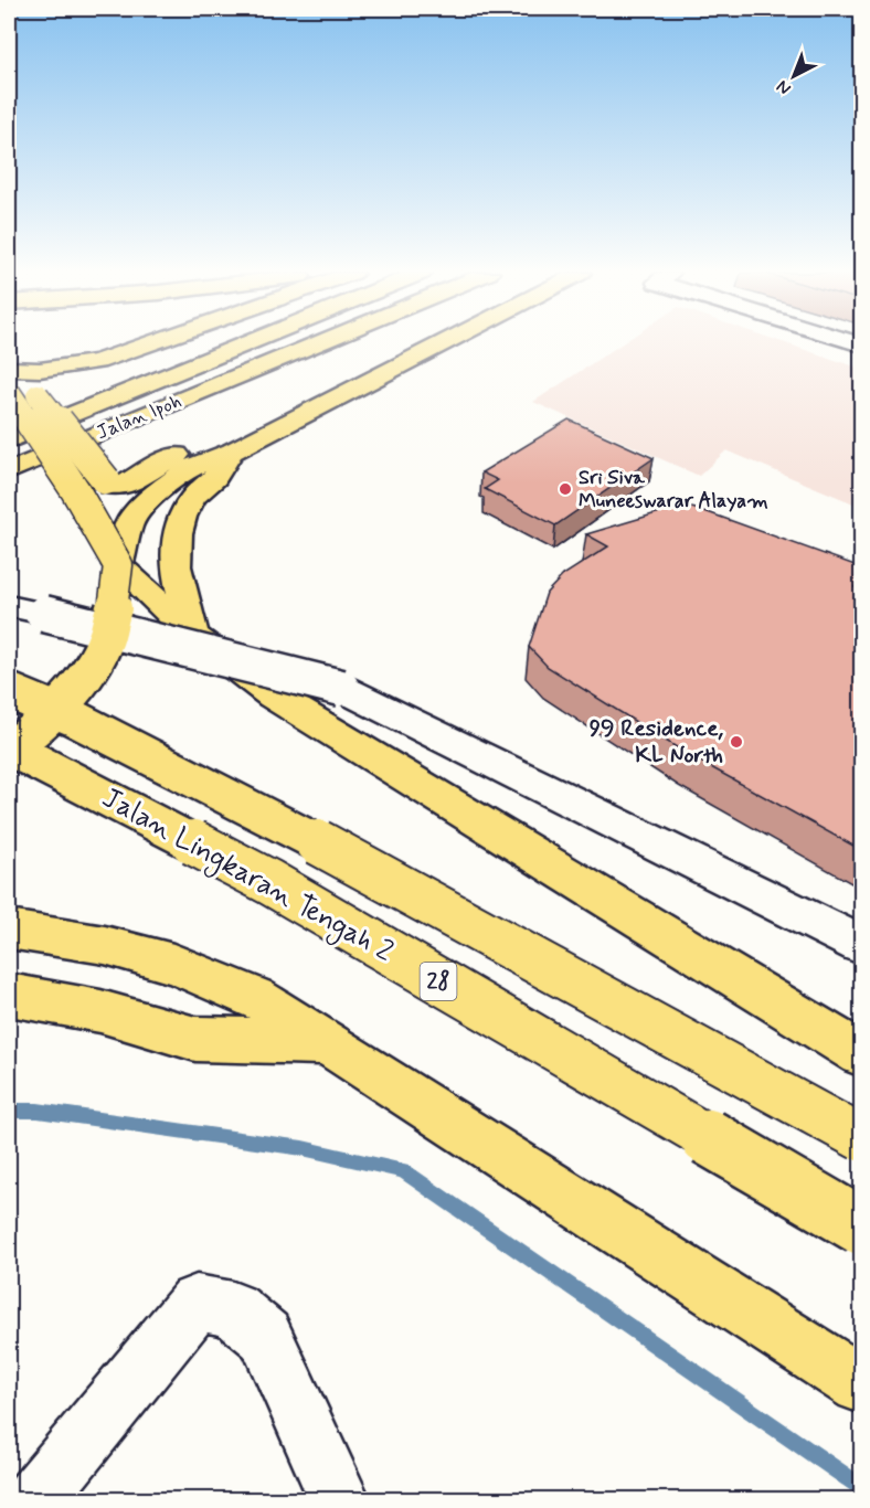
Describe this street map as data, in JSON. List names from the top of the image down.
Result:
{
  "streets": {
    "highway": ["Jalan Ipoh", "Jalan Lingkaran Tengah 2", "28"]
  },
  "places": ["Sri Siva Muneeswarar Alayam", "99 Residence, KL North"],
  "north": "bottom left"
}
